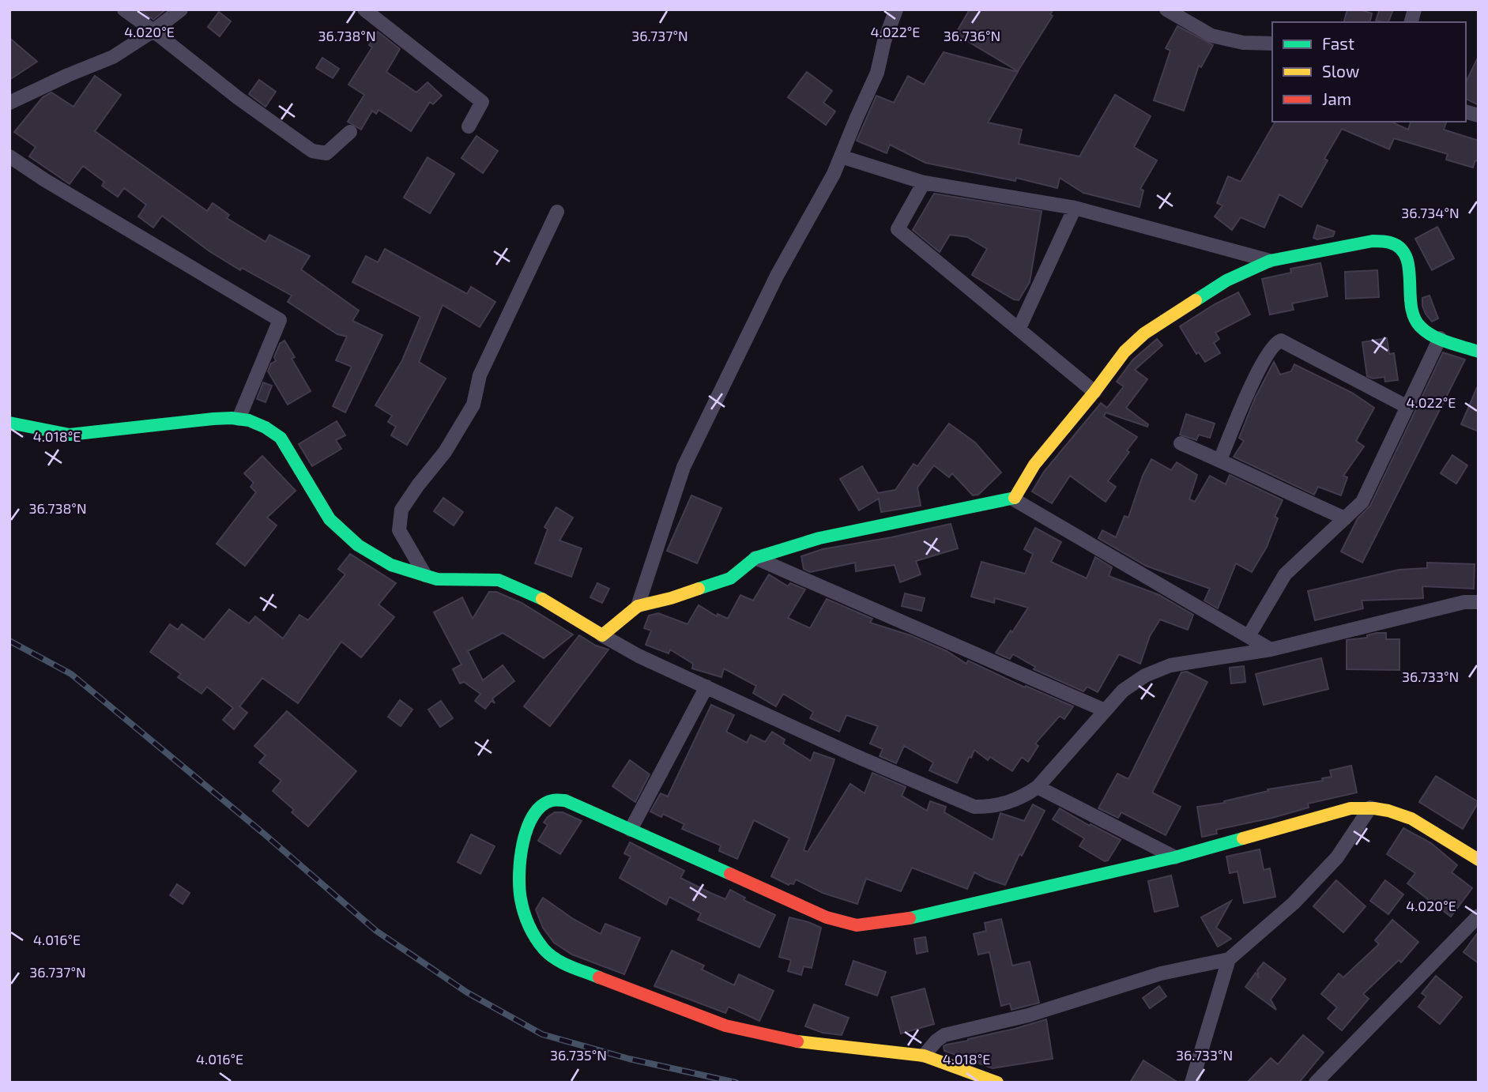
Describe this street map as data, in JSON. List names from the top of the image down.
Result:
{
  "legend": ["Fast", "Slow", "Jam"],
  "coordinates": [
    "4.020°E",
    "4.022°E",
    "36.738°N",
    "36.737°N",
    "36.736°N",
    "36.734°N",
    "4.018°E",
    "36.733°N",
    "4.016°E",
    "36.735°N"
  ]
}
